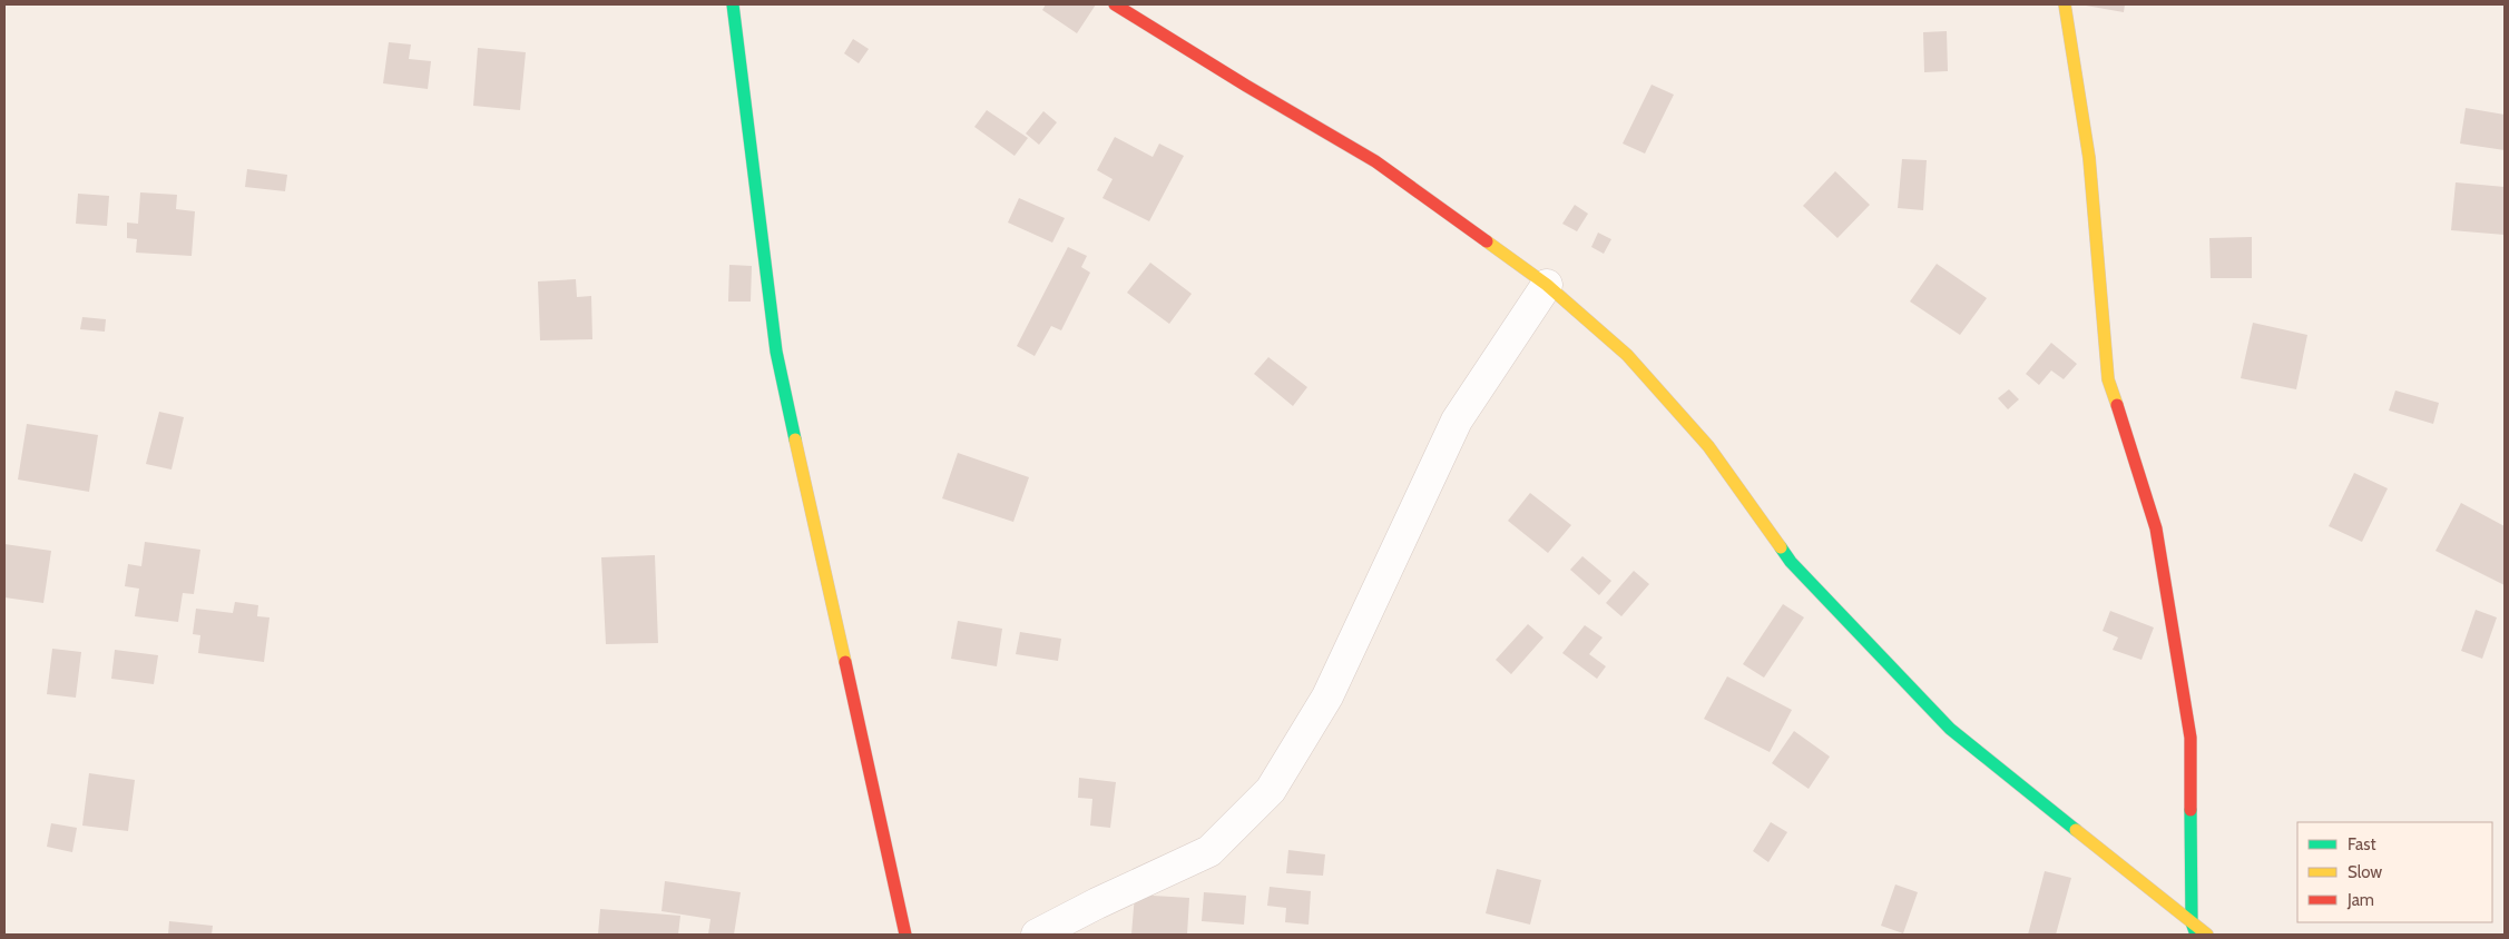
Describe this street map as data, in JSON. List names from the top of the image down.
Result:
{
  "legend": ["Fast", "Slow", "Jam"]
}
